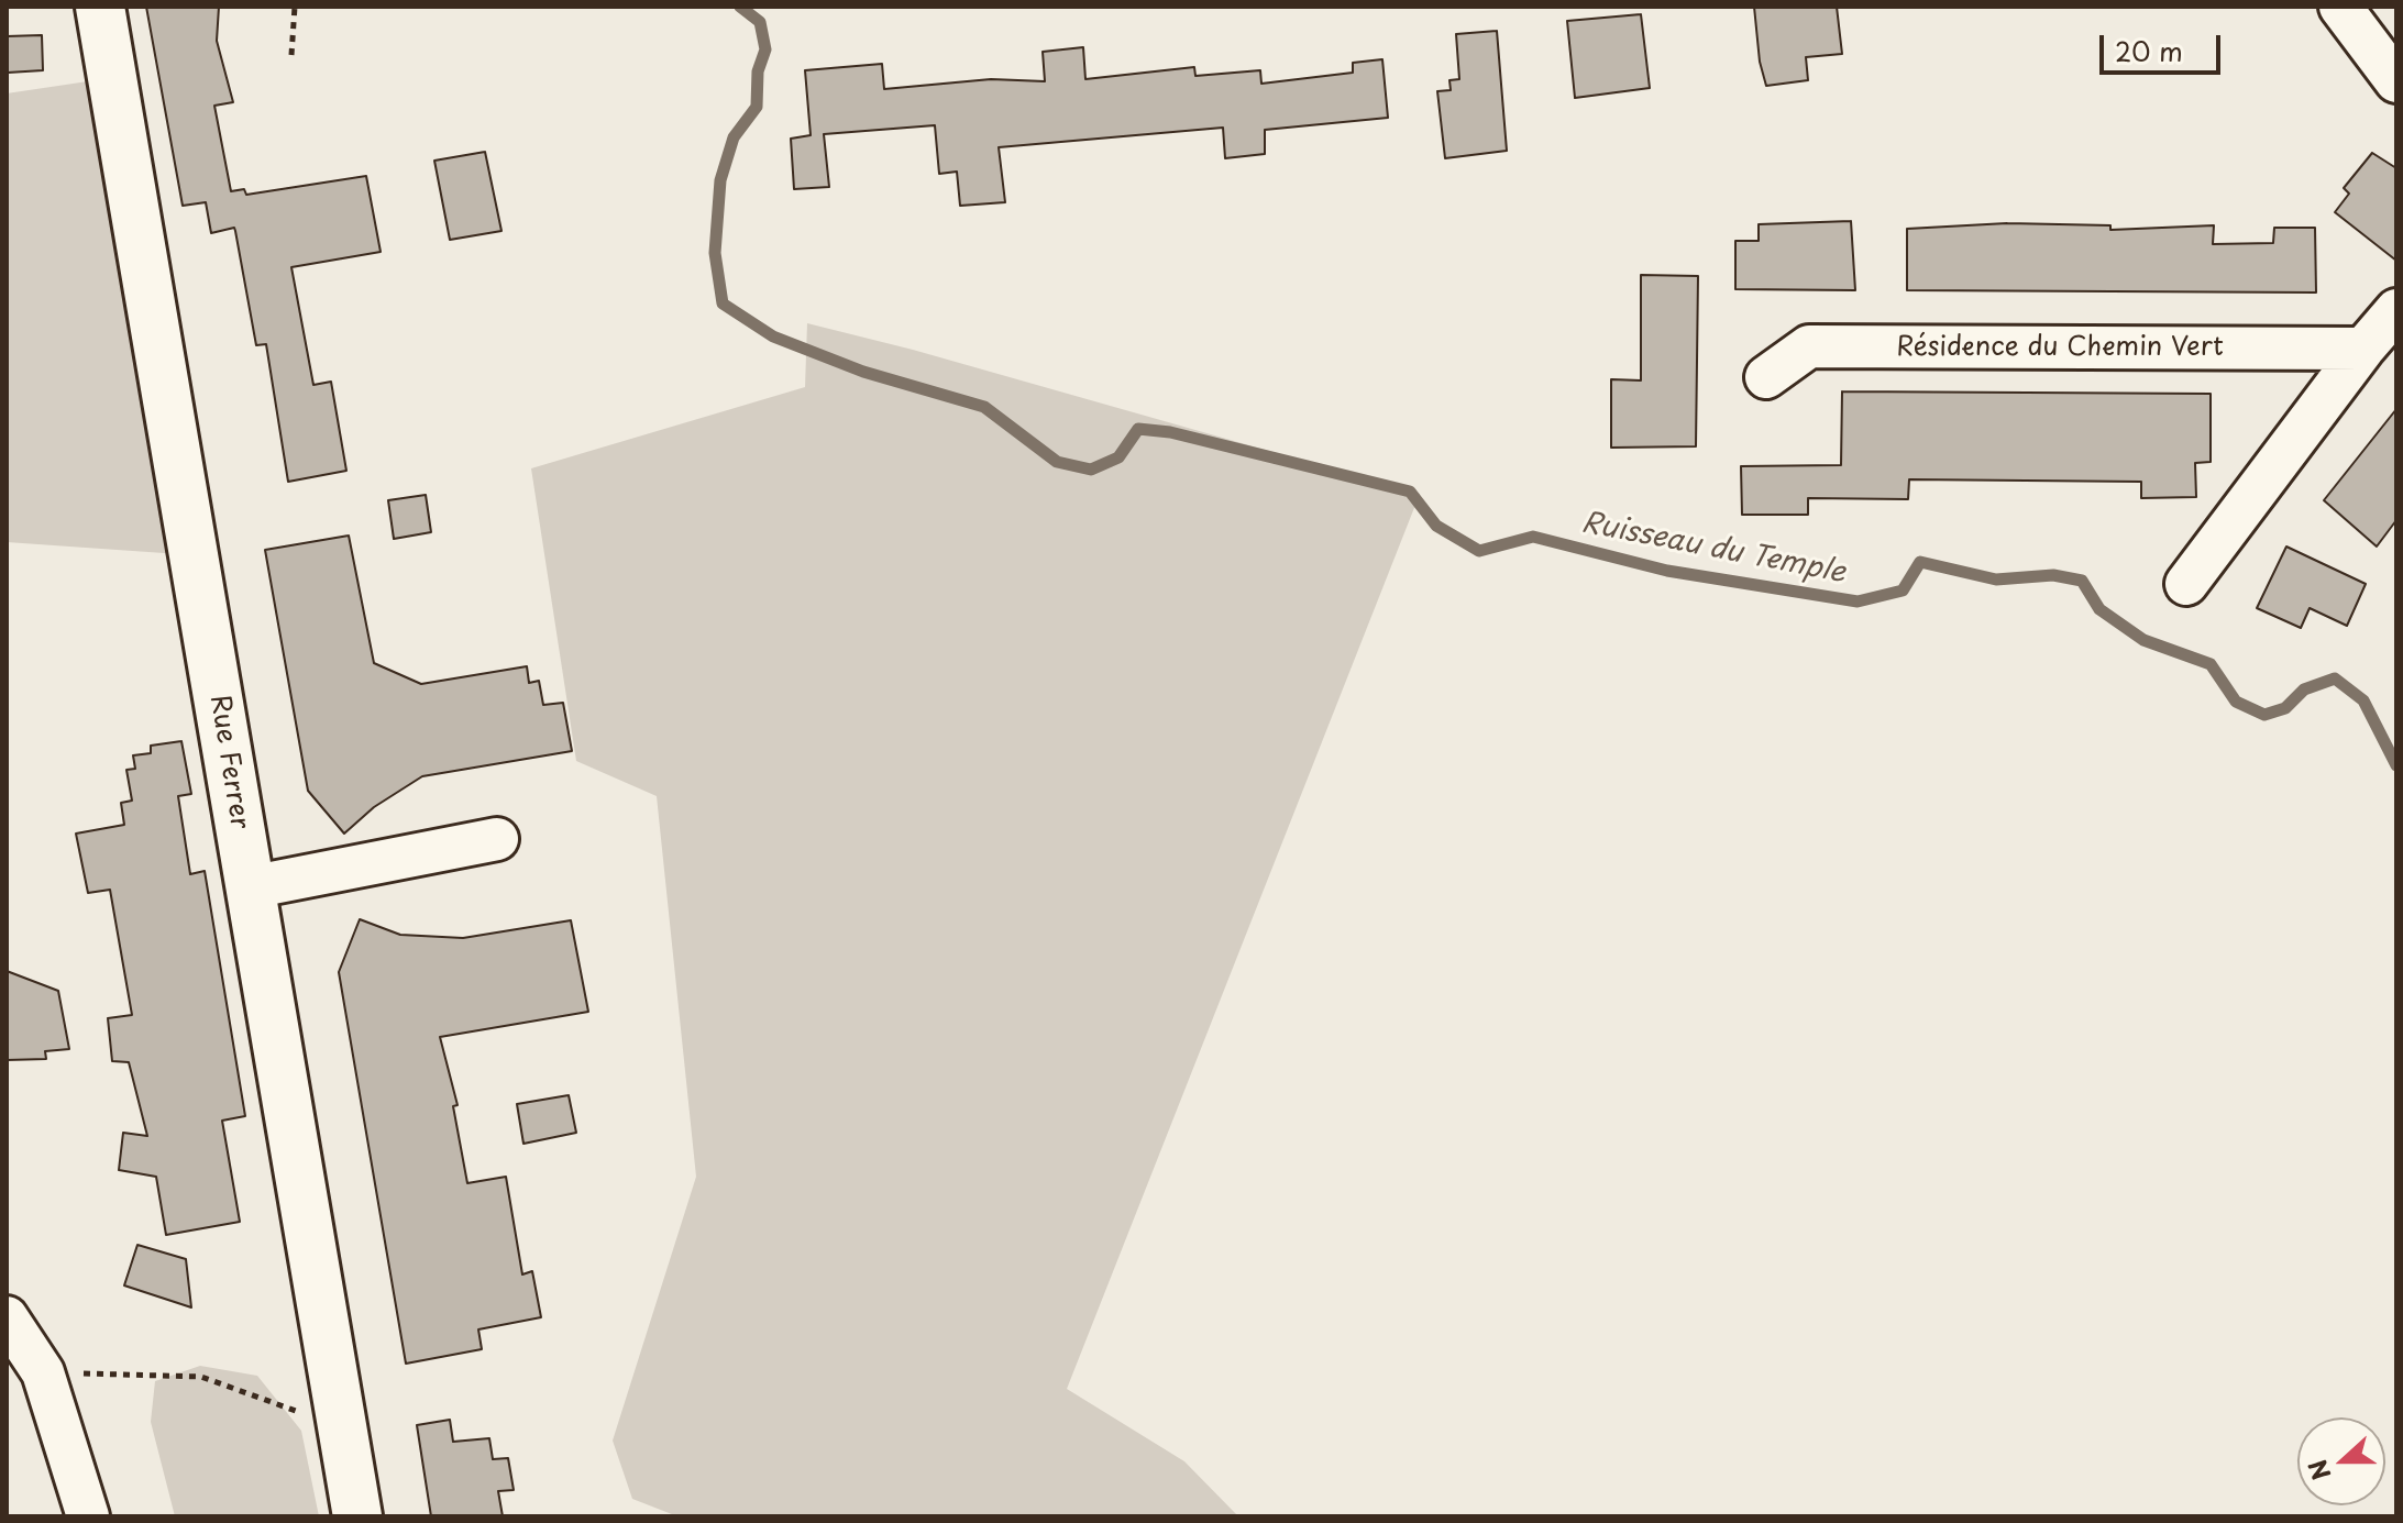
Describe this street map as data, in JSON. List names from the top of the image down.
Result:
{
  "streets": {
    "main road": ["Rue Ferrer"],
    "street": ["Résidence du Chemin Vert"]
  },
  "water": ["Ruisseau du Temple"],
  "scale_bar": "20 m",
  "north": "left"
}
